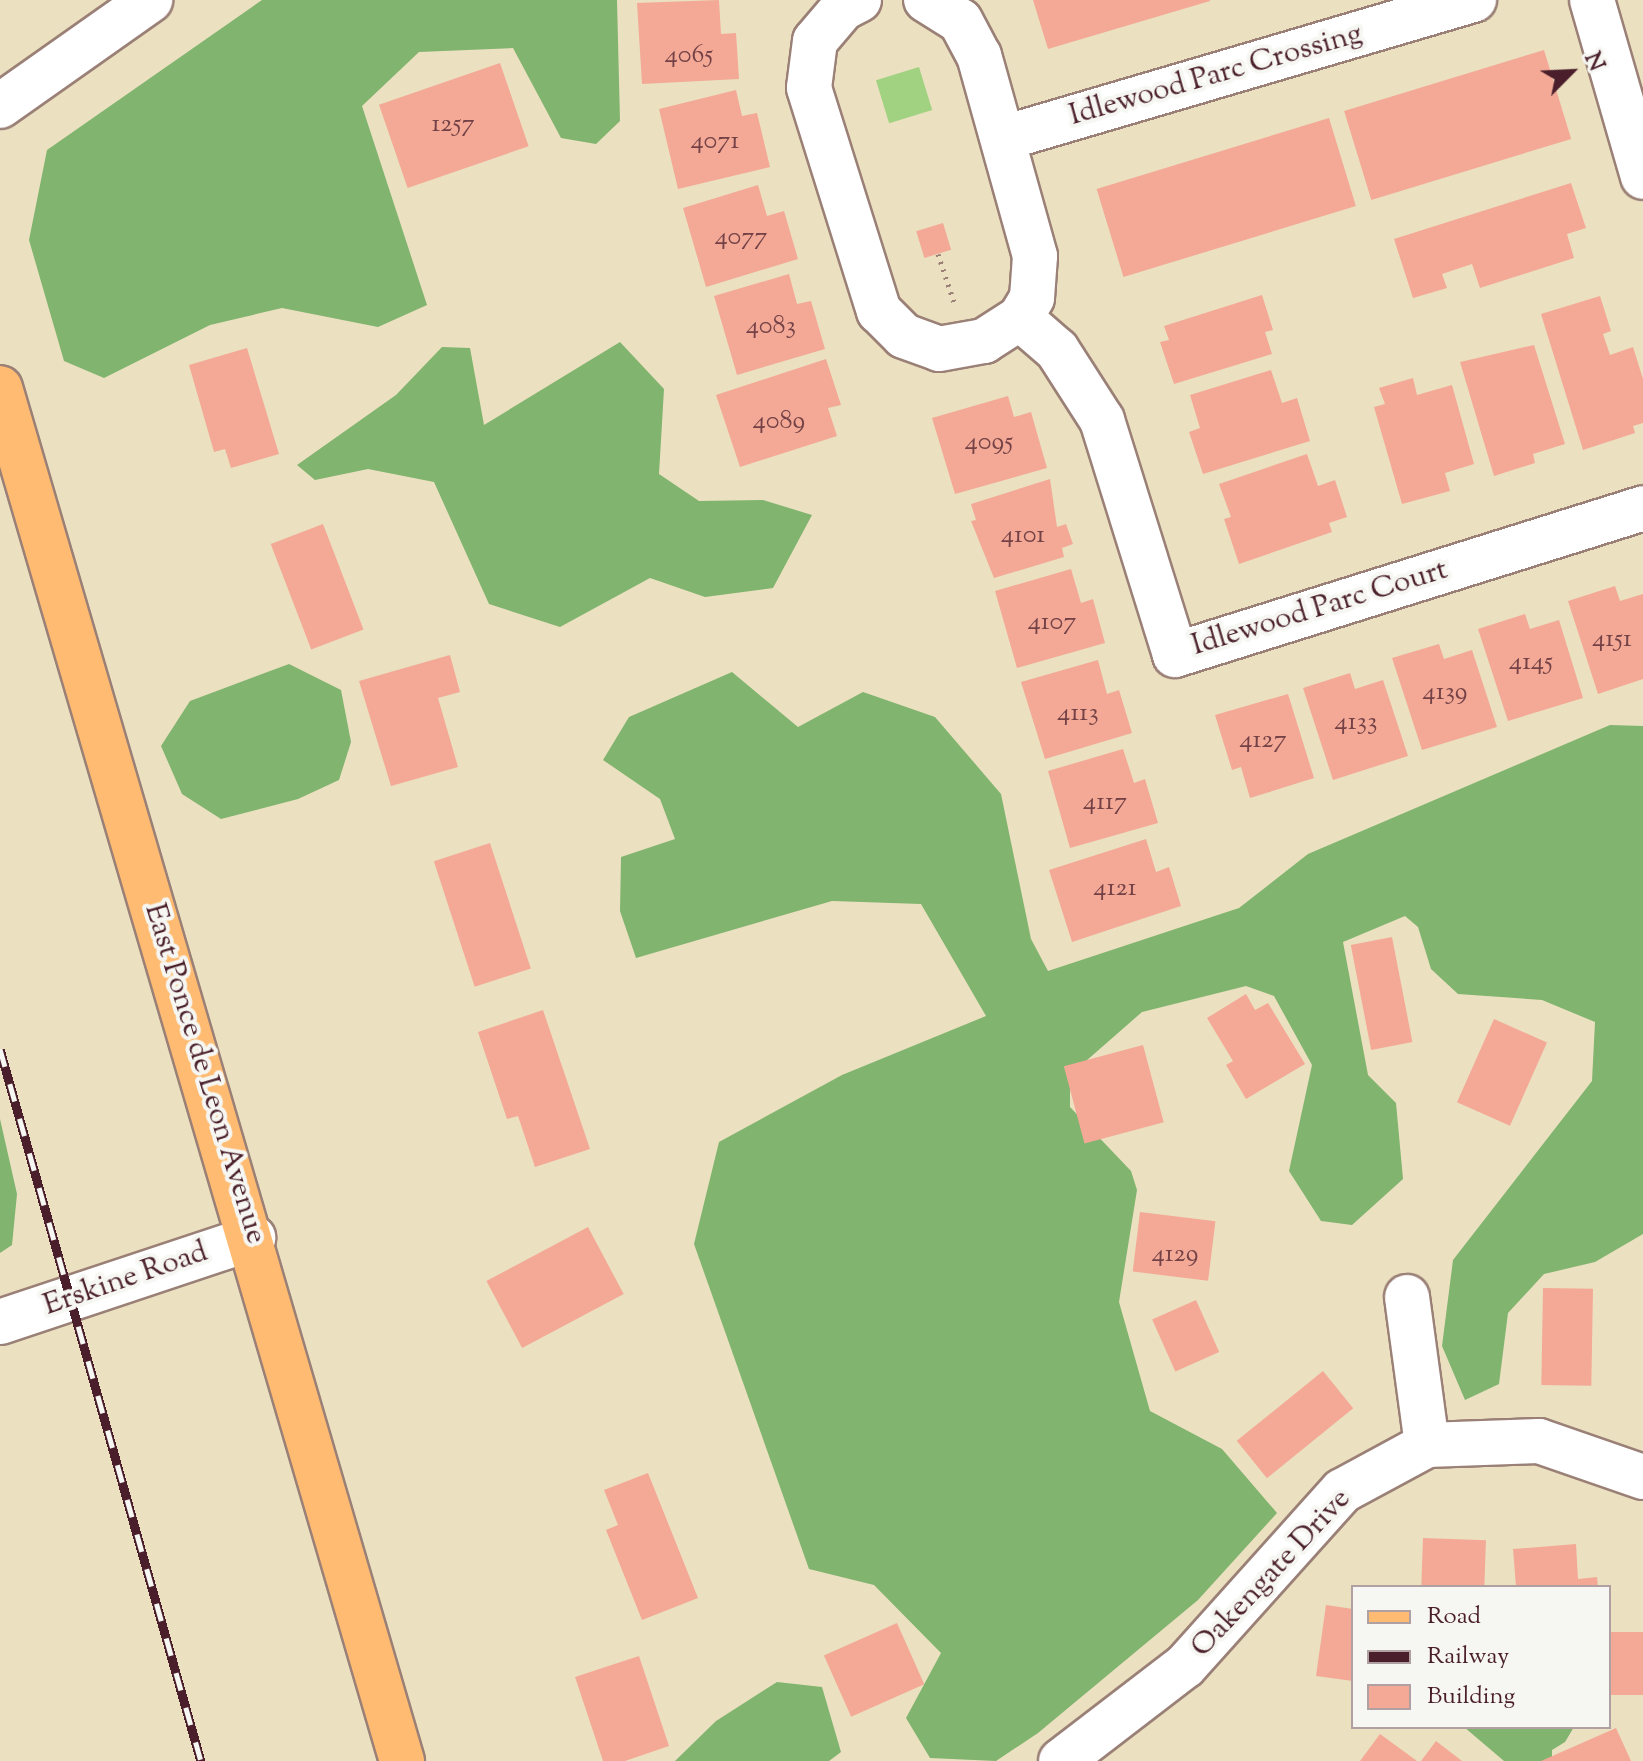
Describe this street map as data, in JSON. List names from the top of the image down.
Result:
{
  "streets": {
    "main road": ["East Ponce de Leon Avenue"],
    "street": [
      "Idlewood Parc Crossing",
      "Idlewood Parc Court",
      "Erskine Road",
      "Oakengate Drive"
    ]
  },
  "crossings": [
    ["East Ponce de Leon Avenue", "Erskine Road"]
  ],
  "house_numbers": [
    "4065",
    "1257",
    "4071",
    "4077",
    "4083",
    "4089",
    "4095",
    "4101",
    "4107",
    "4151",
    "4145",
    "4139",
    "4113",
    "4133",
    "4127",
    "4117",
    "4121",
    "4129"
  ],
  "legend": ["Road", "Railway", "Building"],
  "north": "top right"
}
